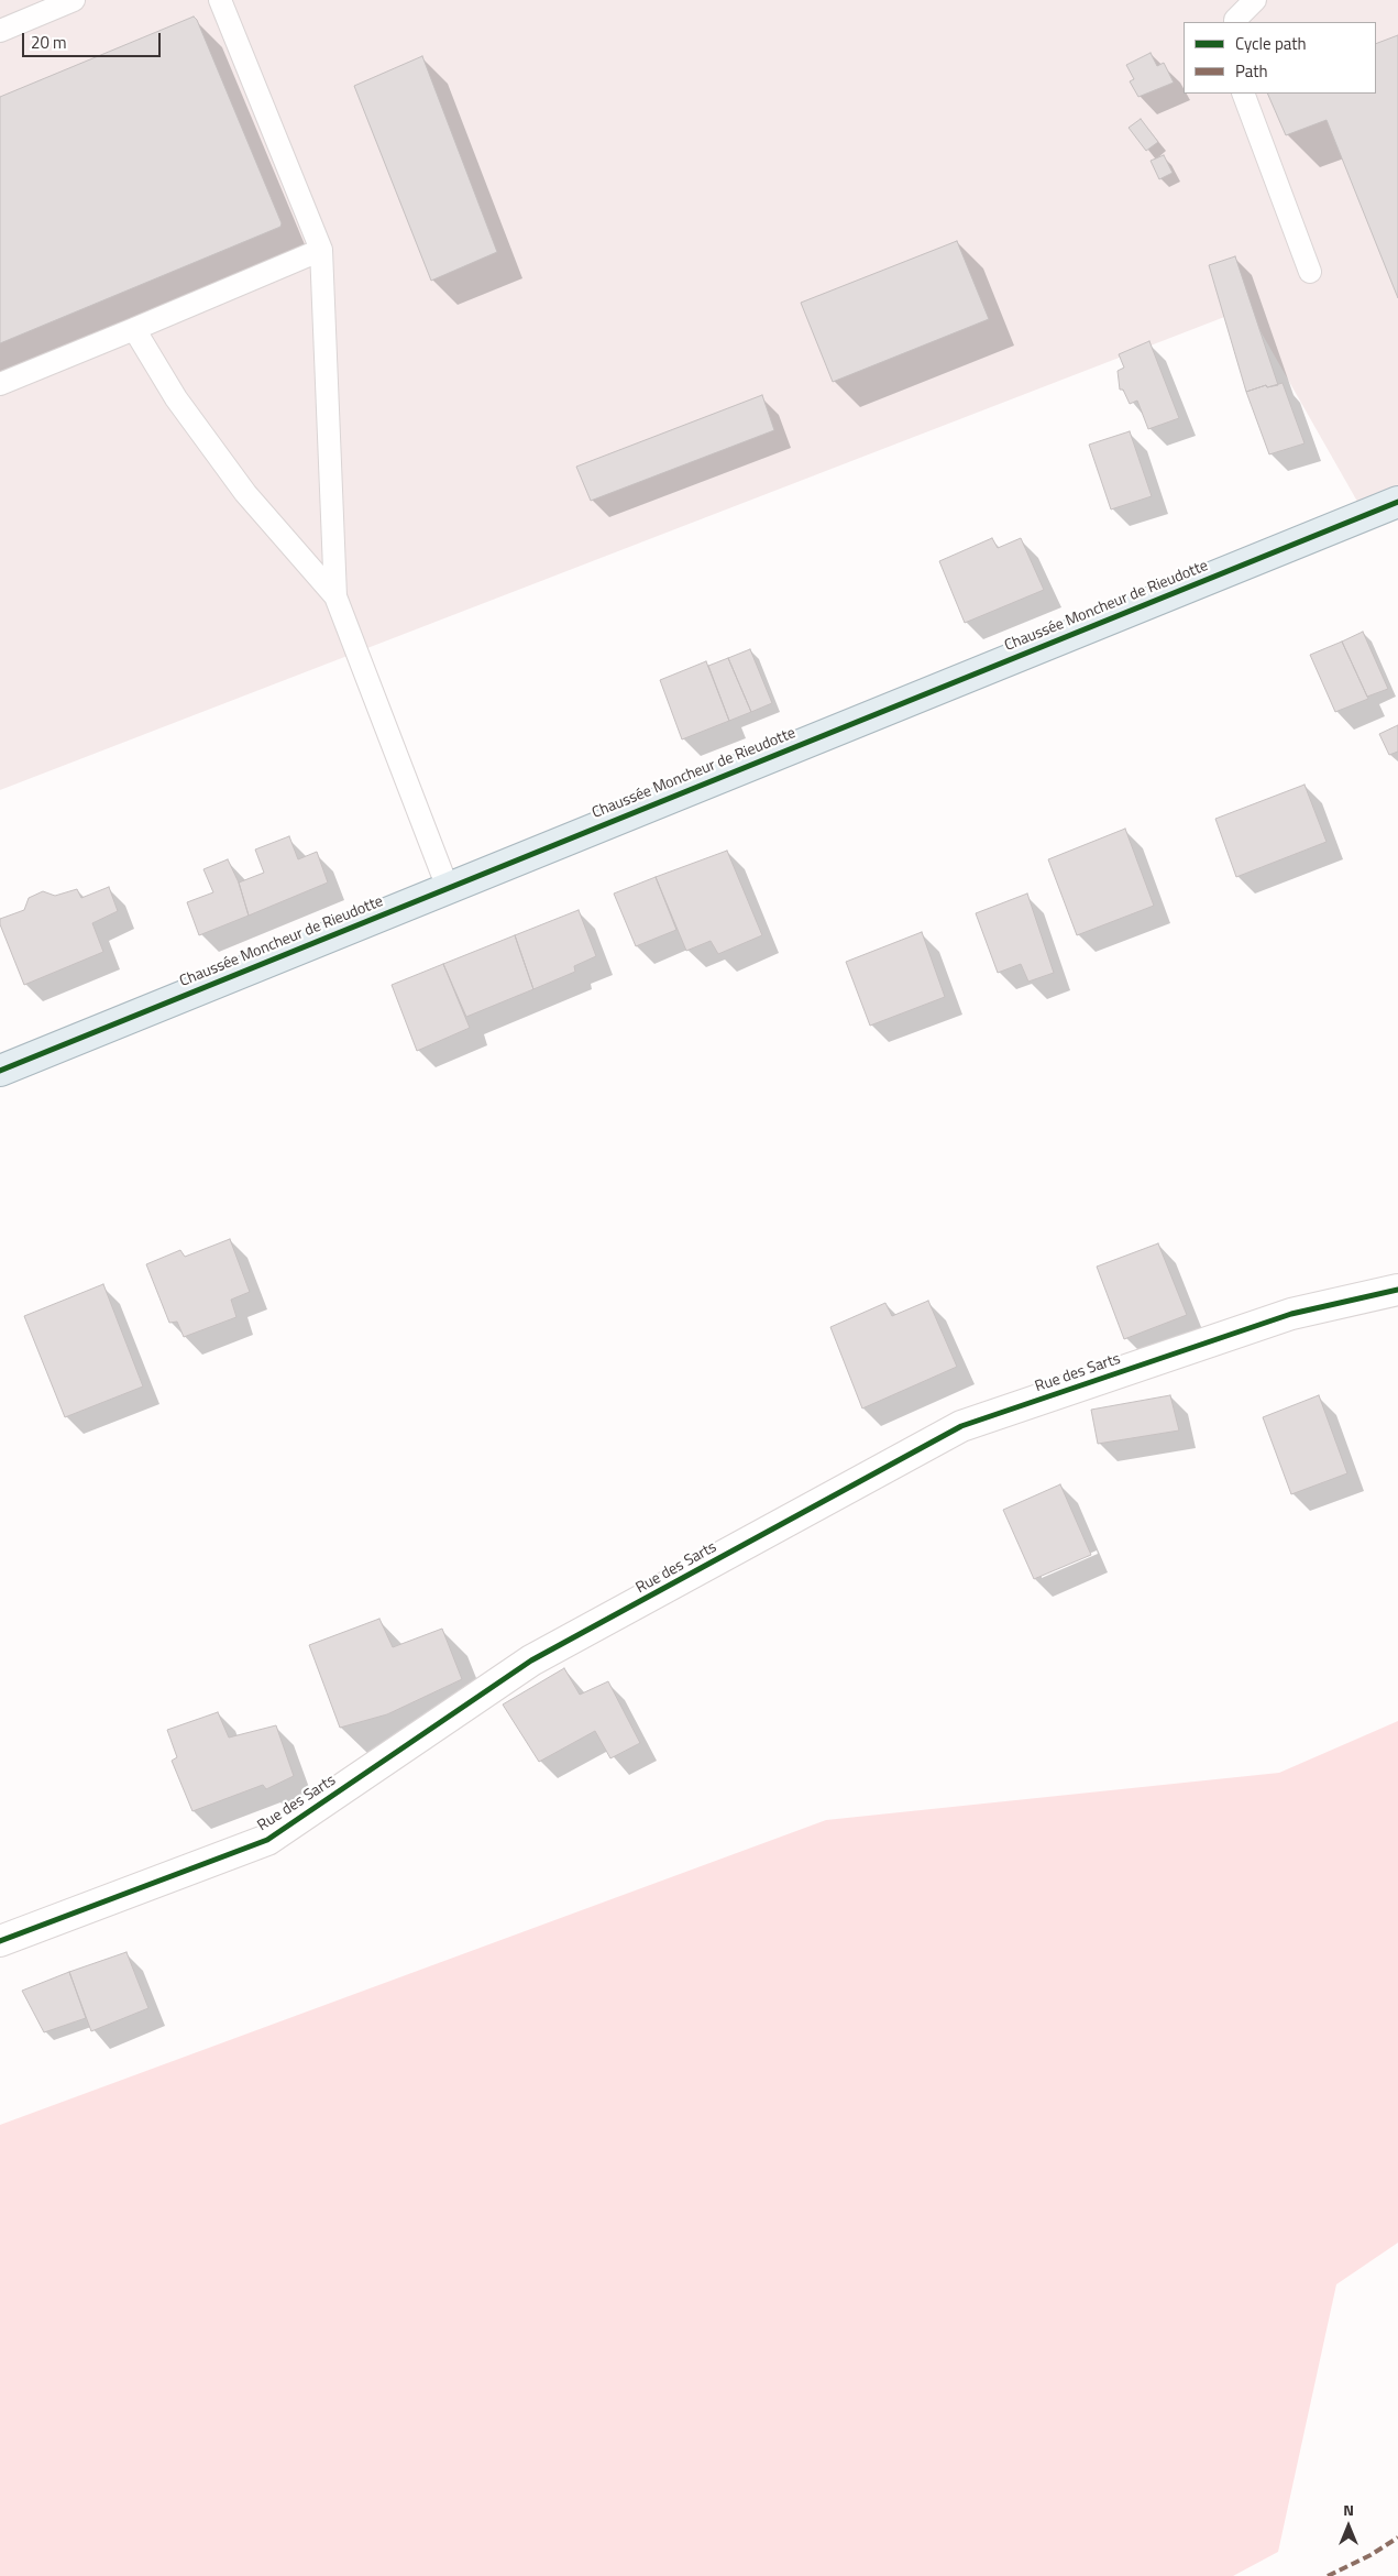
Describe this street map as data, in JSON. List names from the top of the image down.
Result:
{
  "streets": {
    "main road": ["Chaussée Moncheur de Rieudotte"],
    "street": ["Rue des Sarts"]
  },
  "legend": ["Cycle path", "Path"],
  "scale_bar": "20 m",
  "north": "top"
}
